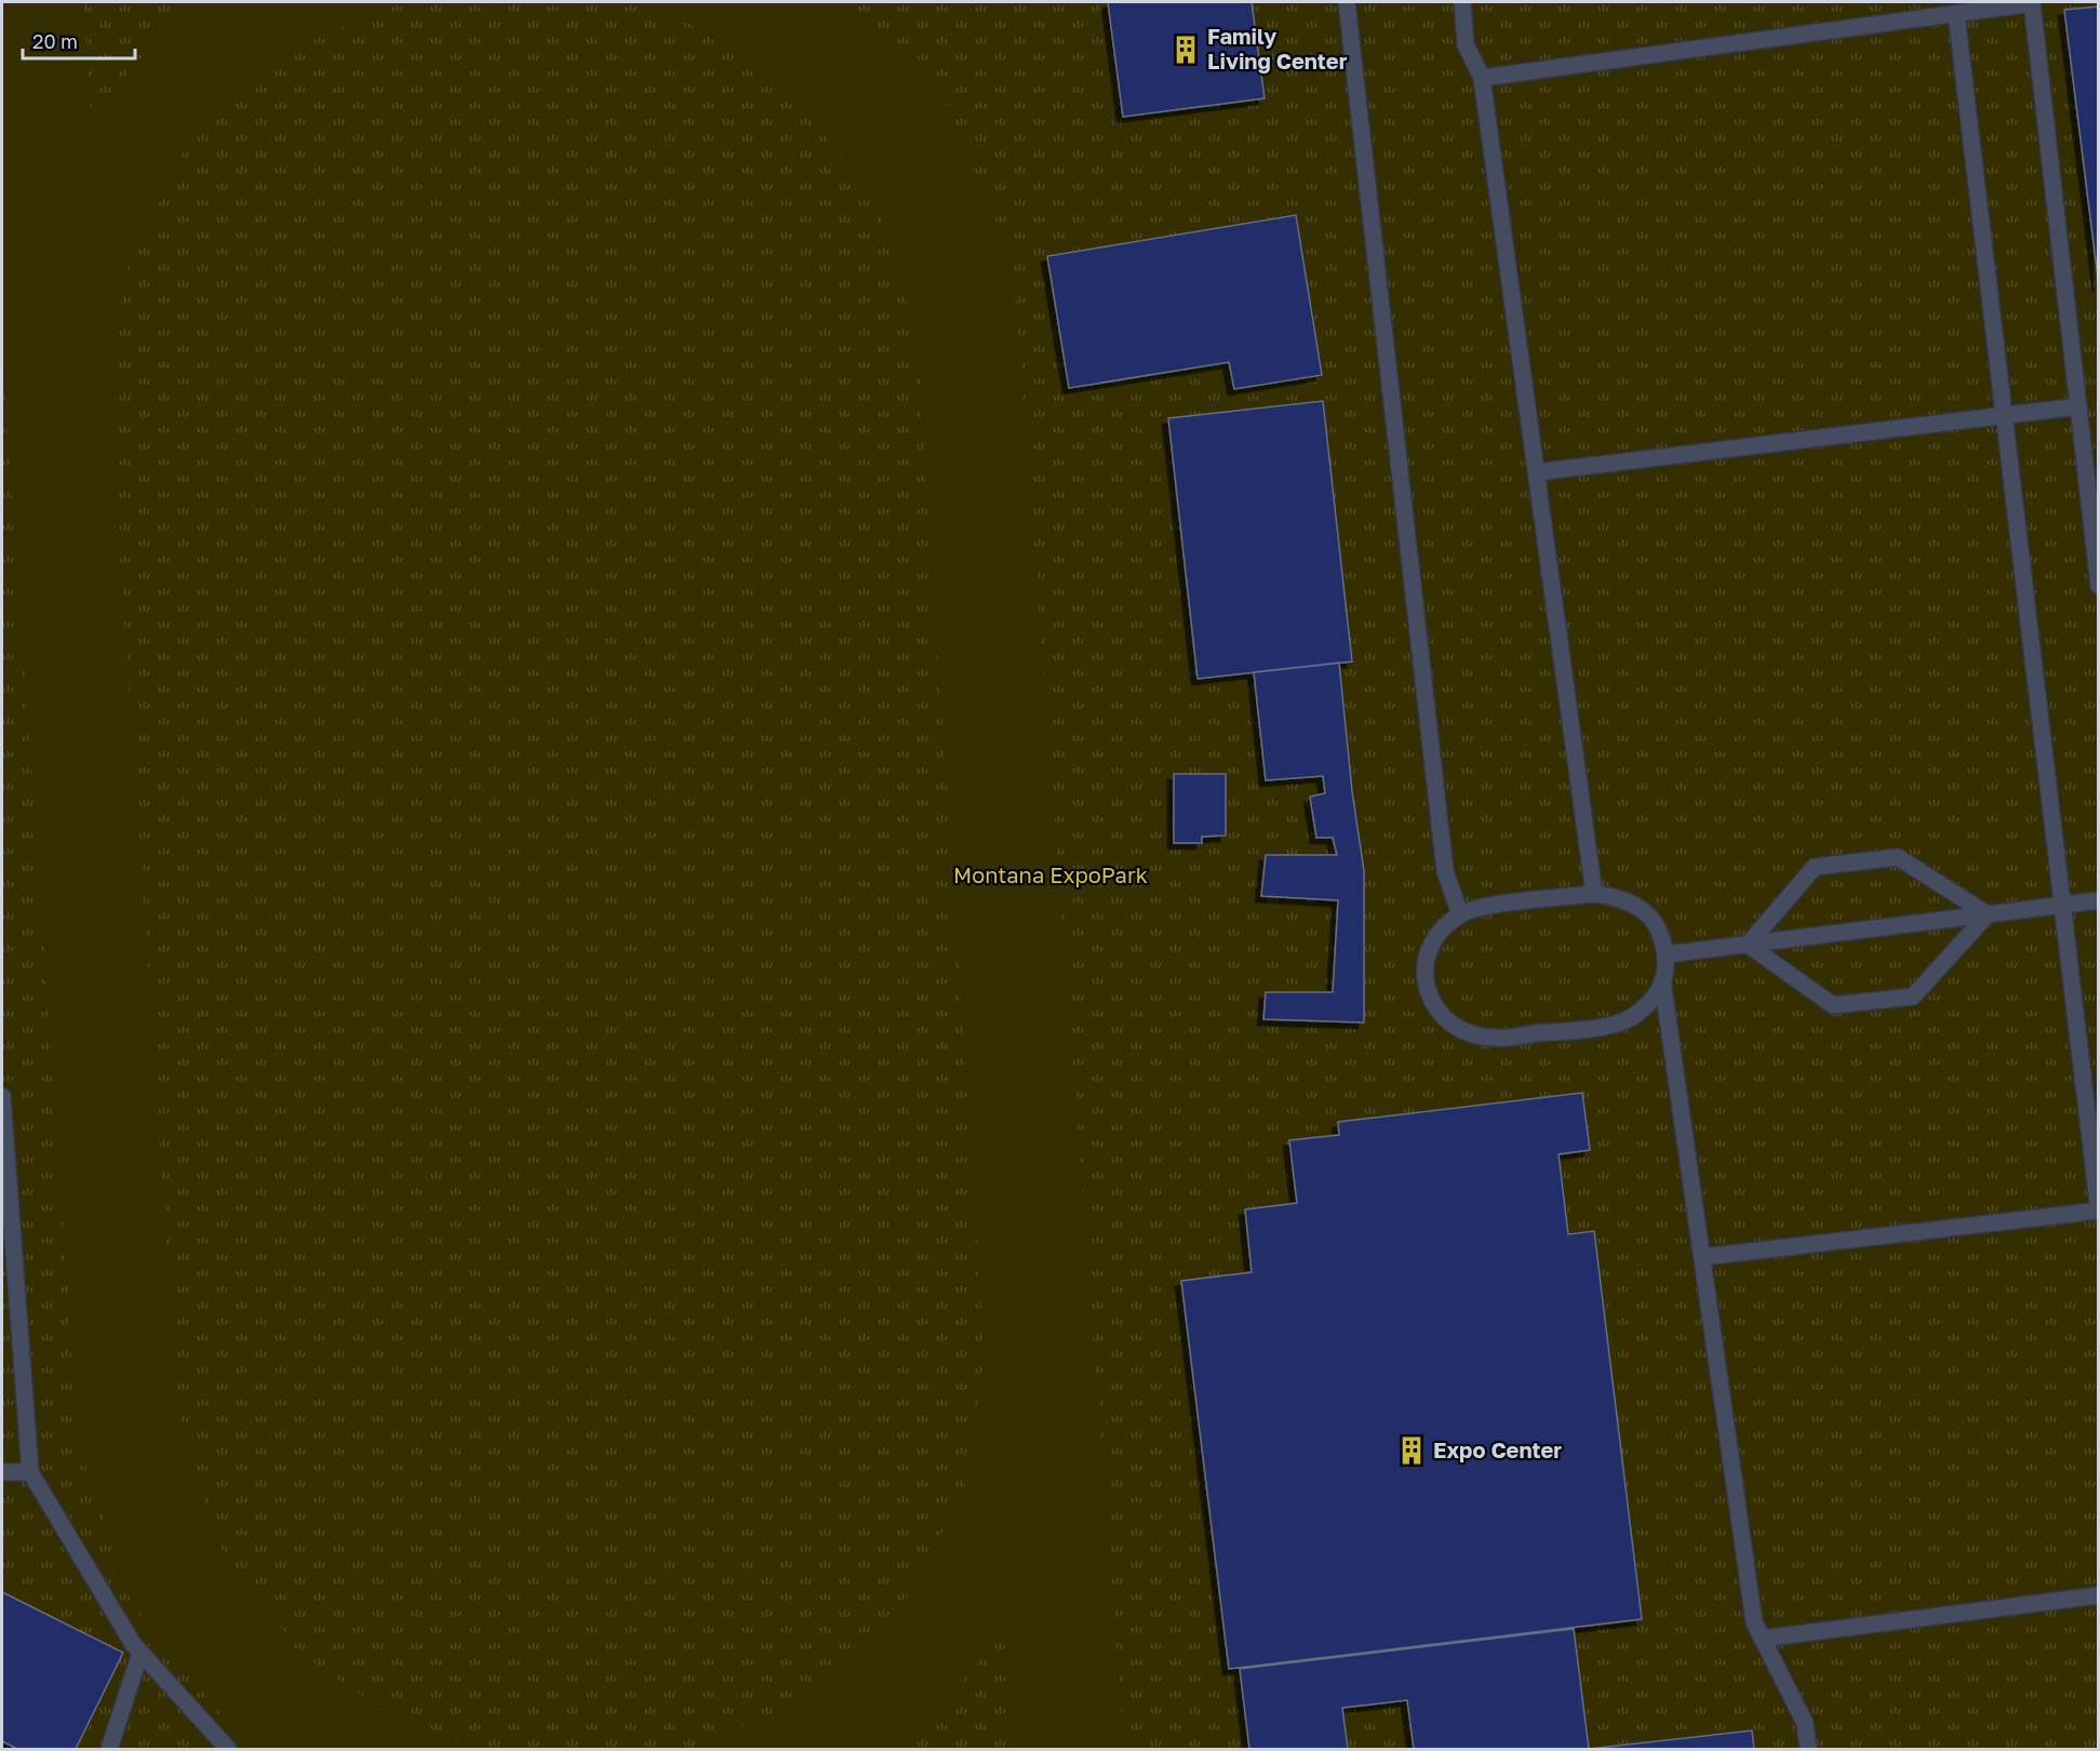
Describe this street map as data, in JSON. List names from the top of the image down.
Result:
{
  "parks": ["Montana ExpoPark"],
  "places": {
    "building": ["Family Living Center", "Expo Center"]
  },
  "scale_bar": "20 m"
}
